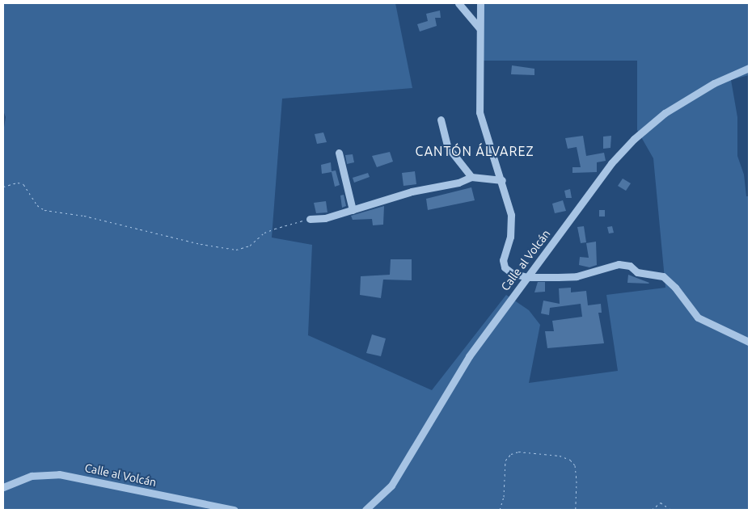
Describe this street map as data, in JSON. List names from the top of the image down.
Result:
{
  "streets": {
    "street": ["Calle al Volcán"]
  },
  "districts": ["CANTÓN ÁLVAREZ"]
}
